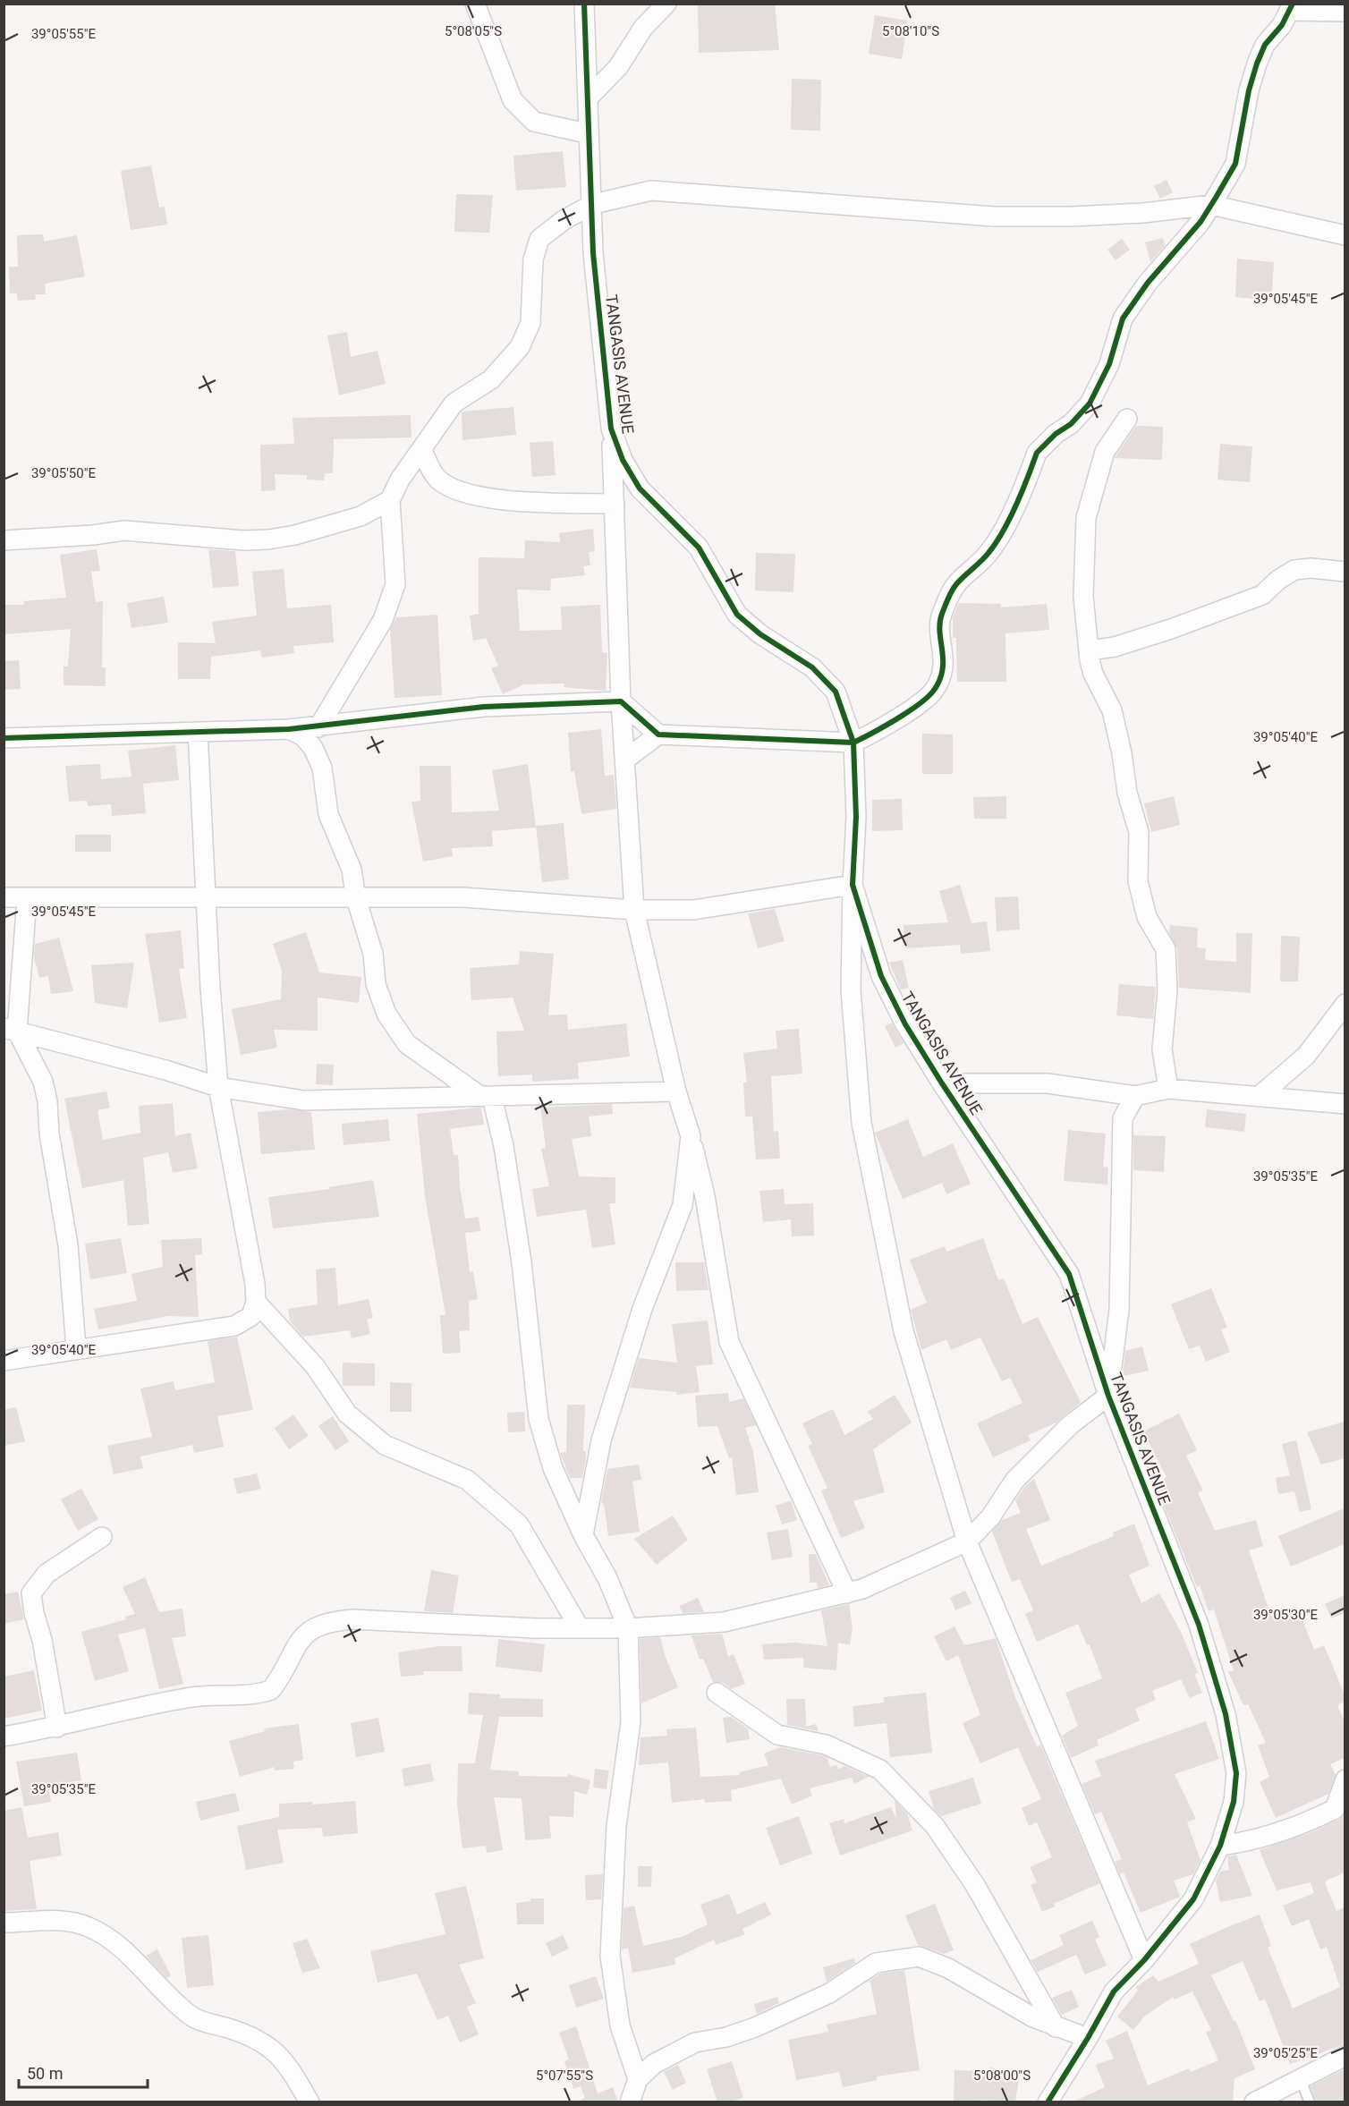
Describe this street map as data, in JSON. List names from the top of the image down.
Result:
{
  "streets": {
    "street": ["TANGASIS AVENUE"]
  },
  "scale_bar": "50 m",
  "coordinates": [
    "5°08'05\"S",
    "5°08'10\"S",
    "39°05'55\"E",
    "39°05'45\"E",
    "39°05'50\"E",
    "39°05'40\"E",
    "39°05'35\"E",
    "39°05'30\"E",
    "39°05'25\"E",
    "5°07'55\"S",
    "5°08'00\"S"
  ]
}
